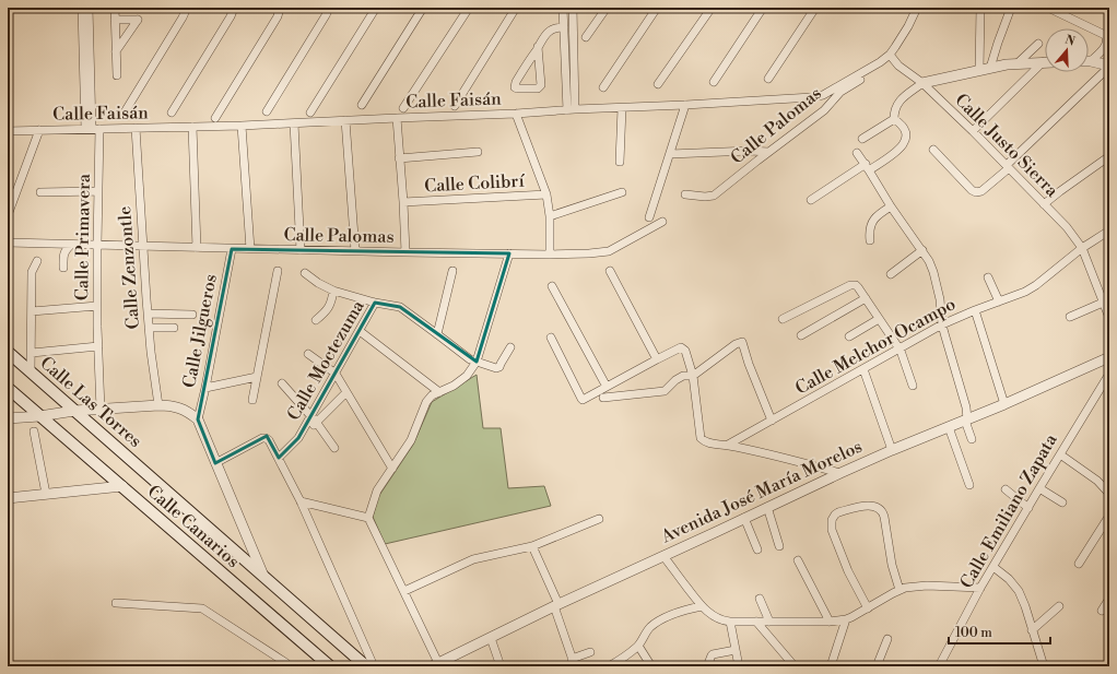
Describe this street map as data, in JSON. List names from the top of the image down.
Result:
{
  "streets": {
    "main road": ["Calle Las Torres", "Calle Canarios"],
    "street": [
      "Calle Faisán",
      "Calle Palomas",
      "Calle Justo Sierra",
      "Calle Colibrí",
      "Calle Primavera",
      "Calle Zenzontle",
      "Calle Jilgueros",
      "Calle Melchor Ocampo",
      "Calle Moctezuma",
      "Avenida José María Morelos",
      "Calle Emiliano Zapata"
    ]
  },
  "crossings": [
    ["Calle Faisán", "Calle Palomas"],
    ["Calle Faisán", "Calle Justo Sierra"],
    ["Calle Faisán", "Calle Primavera"],
    ["Calle Faisán", "Calle Zenzontle"],
    ["Calle Palomas", "Calle Primavera"],
    ["Calle Palomas", "Calle Zenzontle"],
    ["Calle Palomas", "Calle Jilgueros"],
    ["Calle Justo Sierra", "Calle Melchor Ocampo"],
    ["Calle Las Torres", "Calle Canarios"]
  ],
  "scale_bar": "100 m",
  "north": "top"
}
